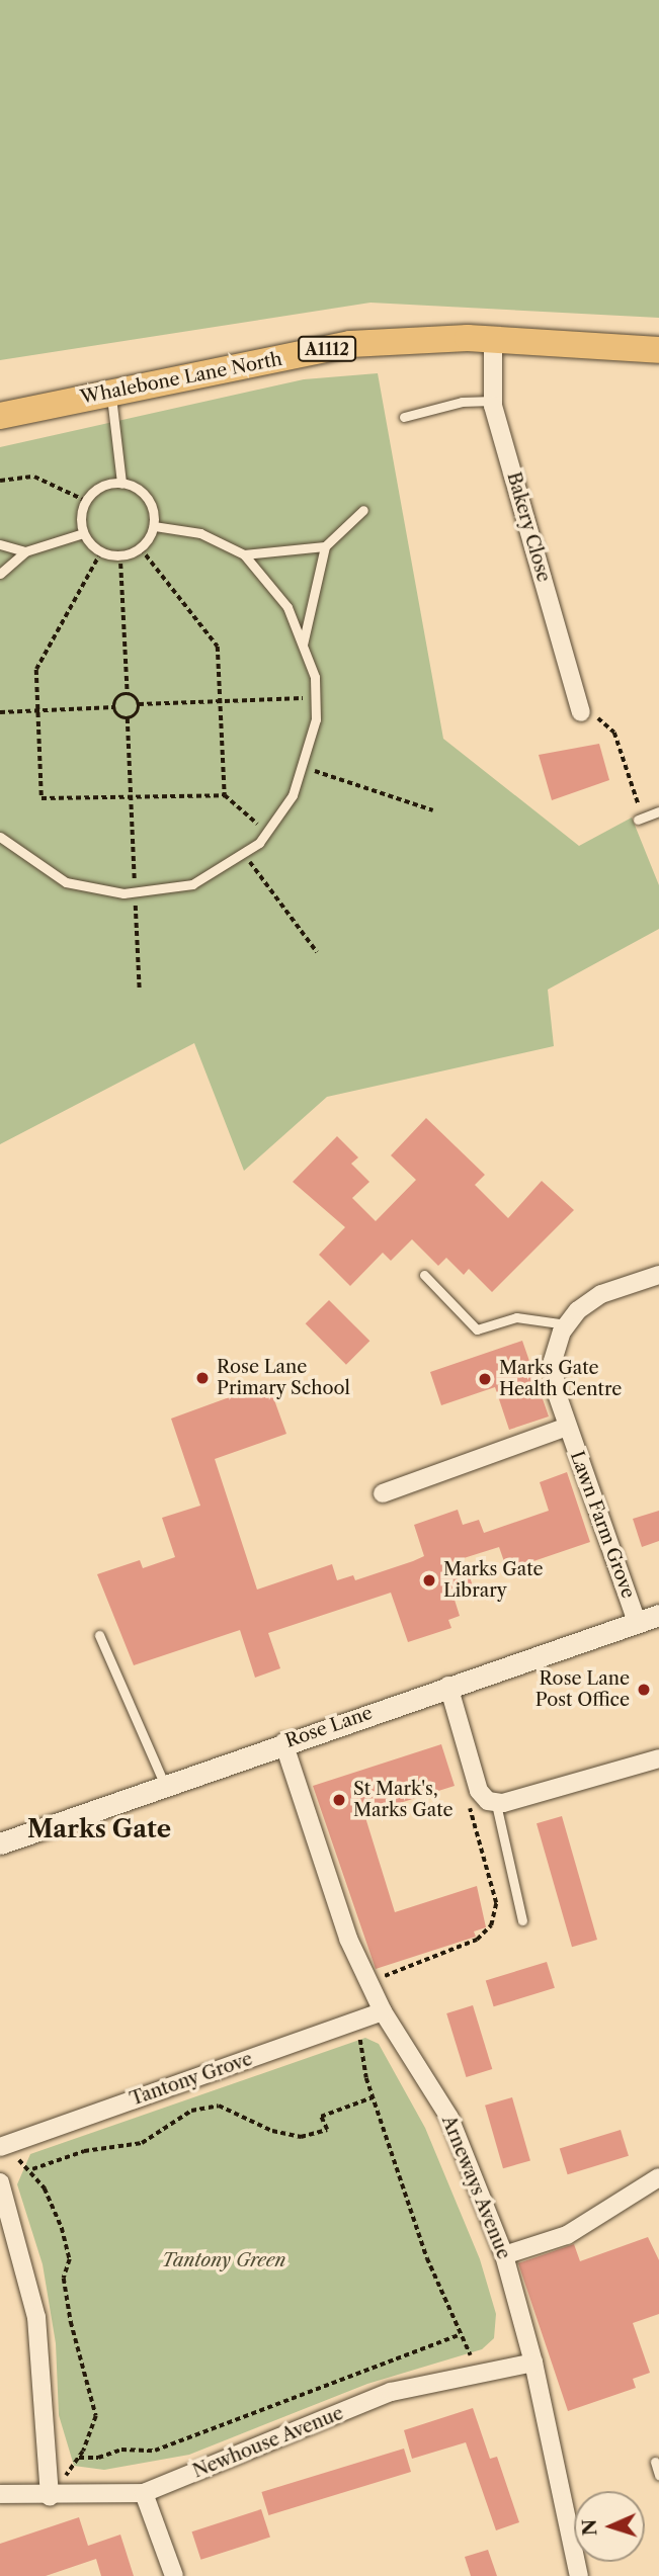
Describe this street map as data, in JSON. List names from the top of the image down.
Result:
{
  "streets": {
    "main road": ["A1112", "Whalebone Lane North"],
    "street": [
      "Bakery Close",
      "Lawn Farm Grove",
      "Rose Lane",
      "Tantony Grove",
      "Arneways Avenue",
      "Newhouse Avenue"
    ]
  },
  "crossings": [
    ["Whalebone Lane North", "Bakery Close"],
    ["Lawn Farm Grove", "Rose Lane"],
    ["Rose Lane", "Arneways Avenue"],
    ["Tantony Grove", "Arneways Avenue"],
    ["Arneways Avenue", "Newhouse Avenue"]
  ],
  "districts": ["Marks Gate"],
  "parks": ["Tantony Green"],
  "places": [
    "Rose Lane Primary School",
    "Marks Gate Health Centre",
    "Marks Gate Library",
    "Rose Lane Post Office",
    "St Mark's, Marks Gate"
  ],
  "north": "left"
}
